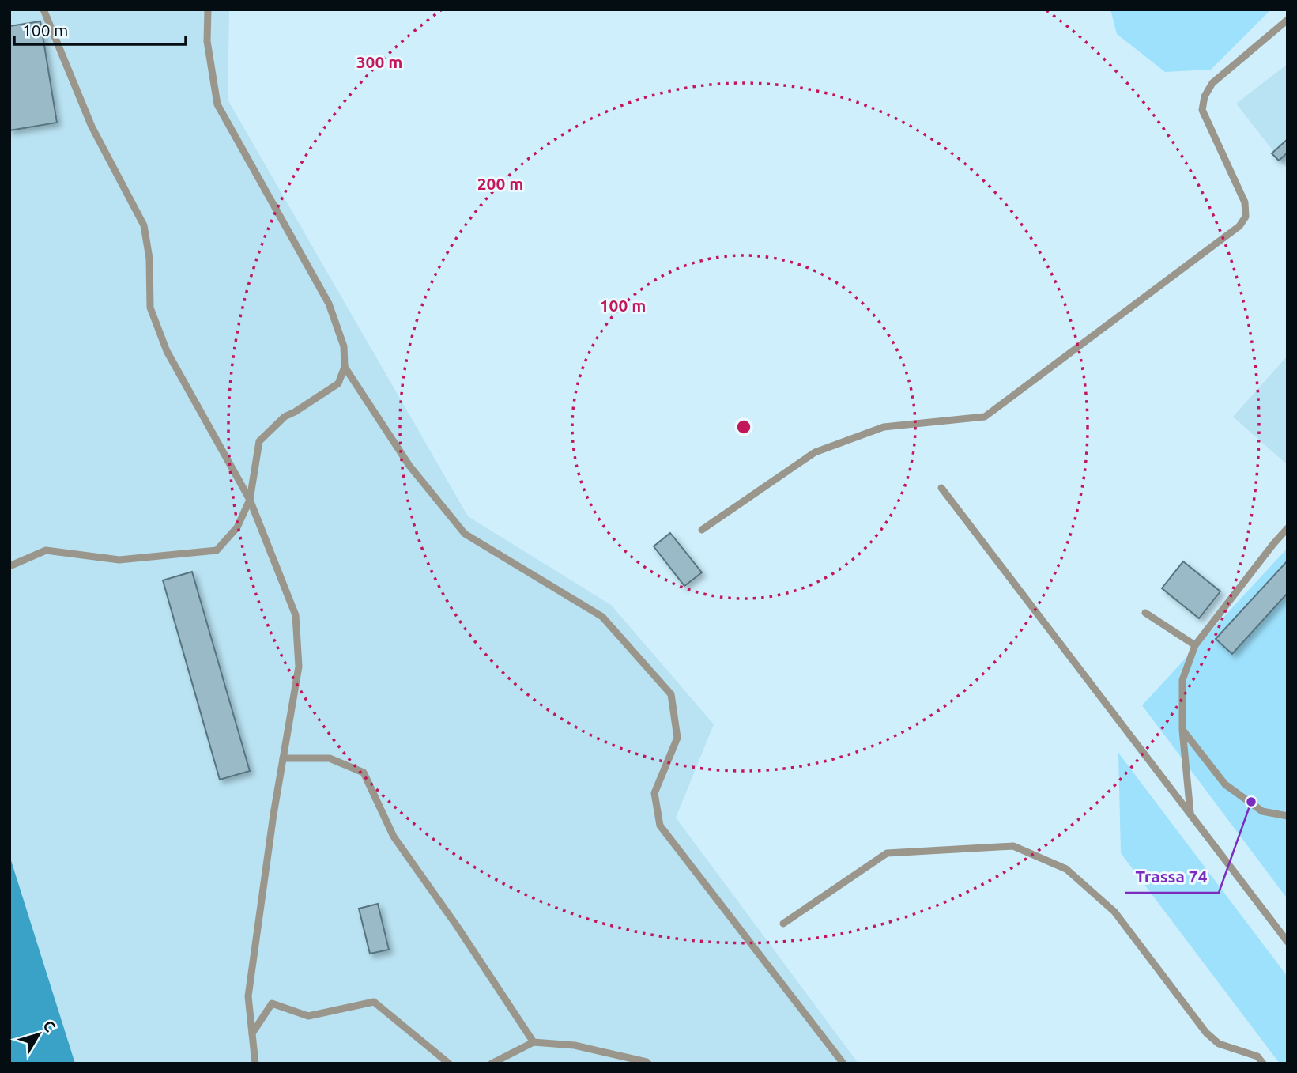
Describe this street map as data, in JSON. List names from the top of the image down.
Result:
{
  "places": ["Trassa 74"],
  "scale_bar": "100 m",
  "north": "top right",
  "rings": ["300 m", "200 m", "100 m"]
}
